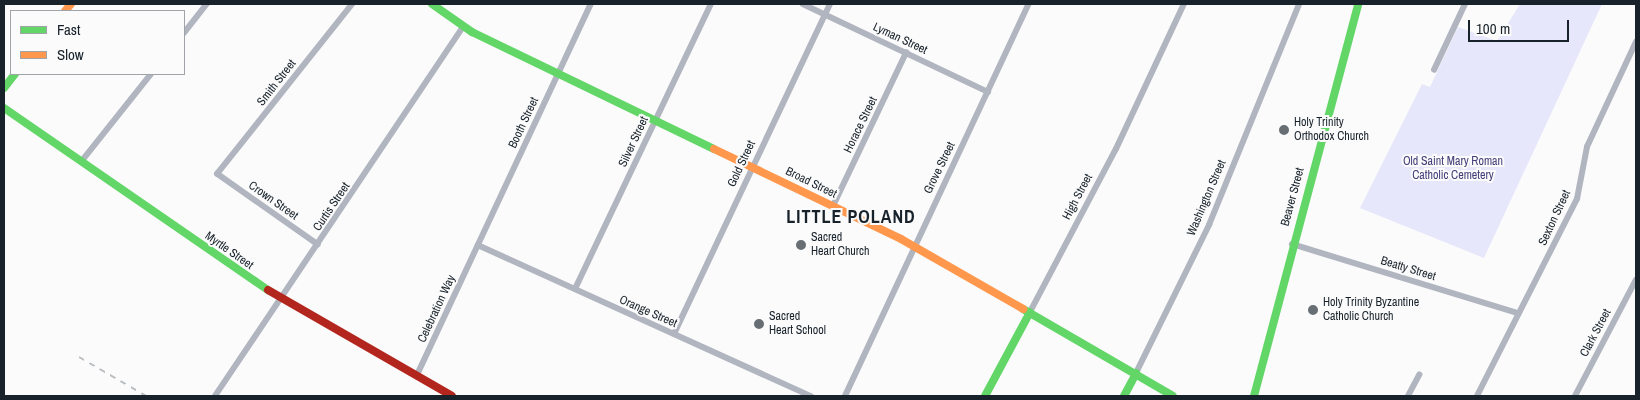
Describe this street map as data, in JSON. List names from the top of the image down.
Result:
{
  "streets": {
    "street": [
      "Lyman Street",
      "Smith Street",
      "Booth Street",
      "Horace Street",
      "Silver Street",
      "Gold Street",
      "Grove Street",
      "Broad Street",
      "High Street",
      "Beaver Street",
      "Washington Street",
      "Crown Street",
      "Curtis Street",
      "Sexton Street",
      "Myrtle Street",
      "Beatty Street",
      "Celebration Way",
      "Orange Street",
      "Clark Street"
    ]
  },
  "crossings": [
    ["Lyman Street", "Horace Street"],
    ["Lyman Street", "Gold Street"],
    ["Lyman Street", "Grove Street"],
    ["Smith Street", "Crown Street"],
    ["Booth Street", "Broad Street"],
    ["Booth Street", "Celebration Way"],
    ["Booth Street", "Orange Street"],
    ["Horace Street", "Broad Street"],
    ["Silver Street", "Broad Street"],
    ["Silver Street", "Orange Street"],
    ["Gold Street", "Broad Street"],
    ["Gold Street", "Orange Street"],
    ["Grove Street", "Broad Street"],
    ["Broad Street", "High Street"],
    ["Broad Street", "Washington Street"],
    ["Broad Street", "Curtis Street"],
    ["Beaver Street", "Beatty Street"],
    ["Crown Street", "Curtis Street"],
    ["Curtis Street", "Myrtle Street"],
    ["Sexton Street", "Beatty Street"],
    ["Myrtle Street", "Celebration Way"]
  ],
  "districts": ["LITTLE POLAND"],
  "parks": ["Old Saint Mary Roman Catholic Cemetery"],
  "places": [
    "Holy Trinity Orthodox Church",
    "Sacred Heart Church",
    "Holy Trinity Byzantine Catholic Church",
    "Sacred Heart School"
  ],
  "legend": ["Fast", "Slow"],
  "scale_bar": "100 m"
}
